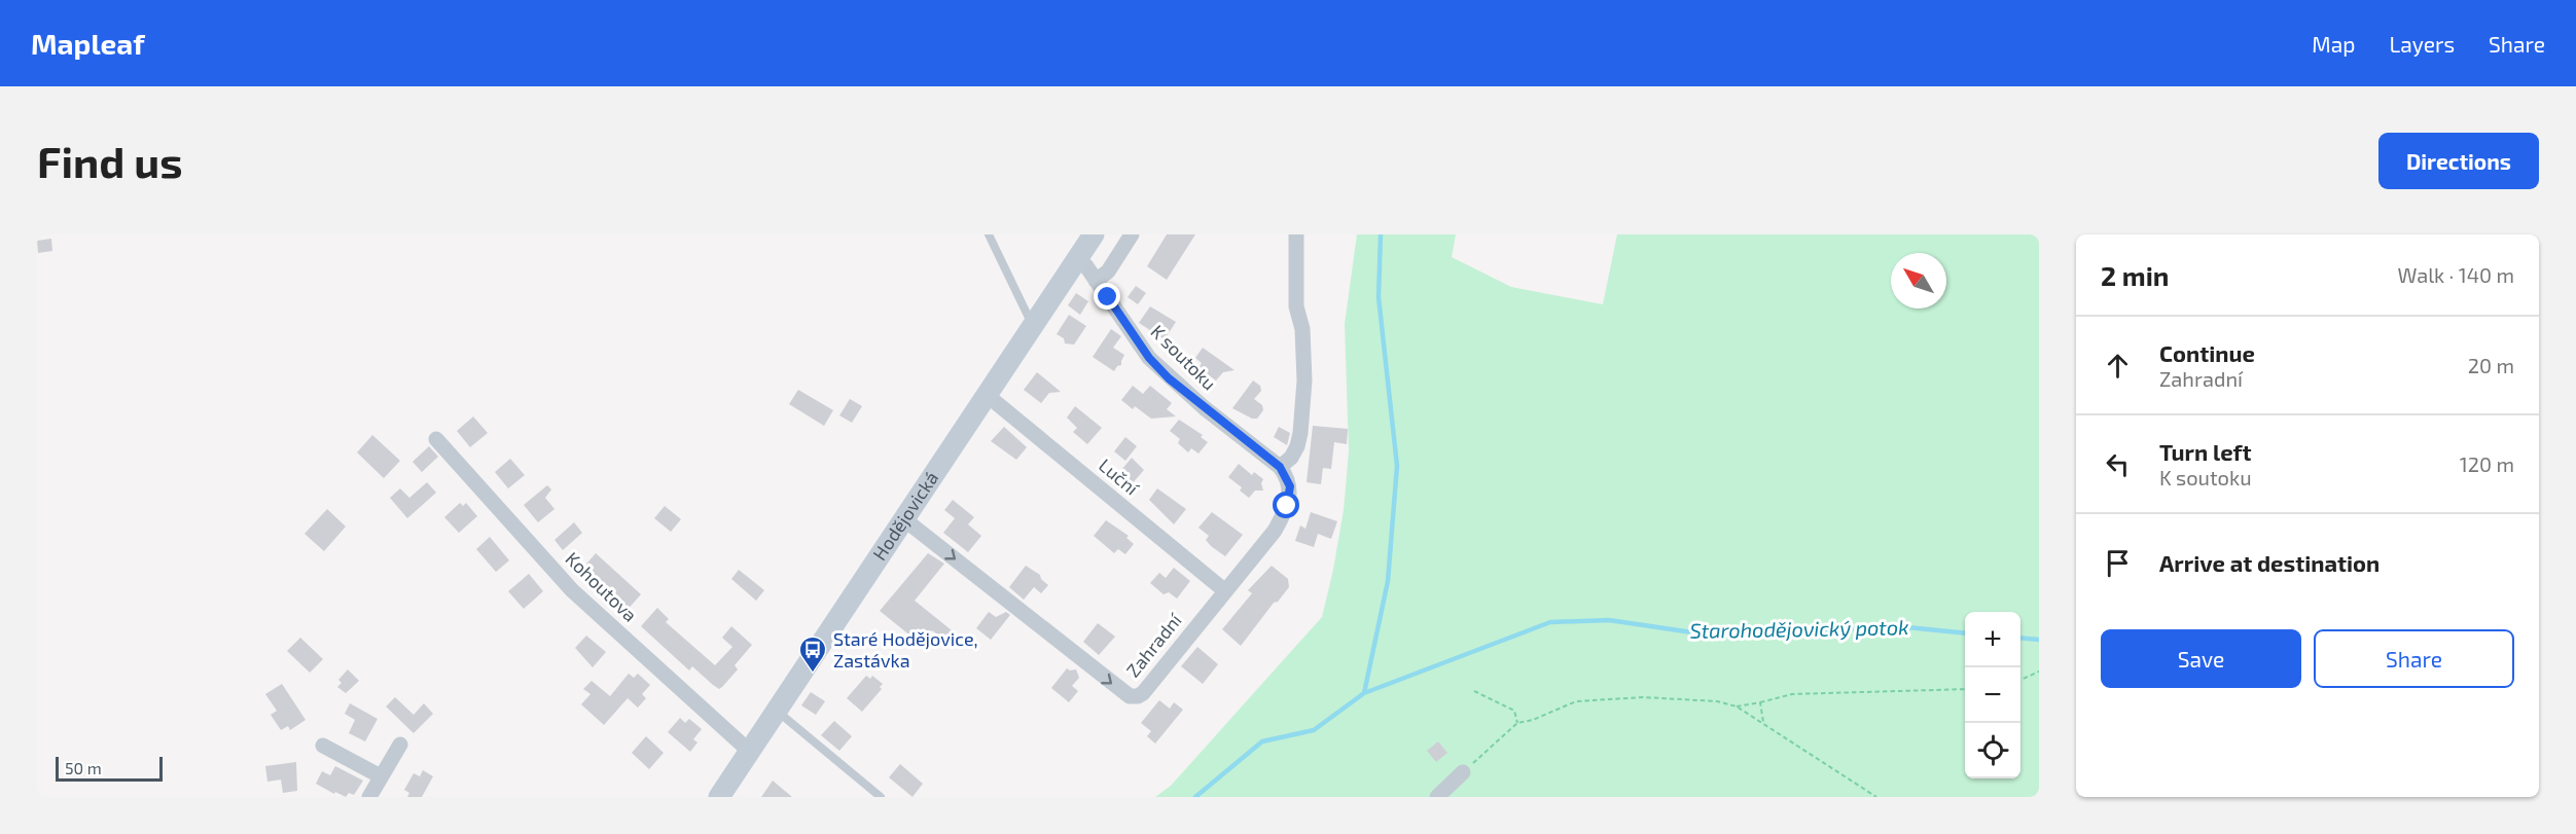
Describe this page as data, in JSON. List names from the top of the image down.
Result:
{
  "streets": {
    "street": [
      "K soutoku",
      "Luční",
      "Hodějovická",
      "Kohoutova",
      "Zahradní"
    ]
  },
  "crossings": [
    ["K soutoku", "Hodějovická"],
    ["K soutoku", "Zahradní"],
    ["Luční", "Hodějovická"],
    ["Luční", "Zahradní"],
    ["Hodějovická", "Kohoutova"],
    ["Hodějovická", "Zahradní"]
  ],
  "water": ["Starohodějovický potok"],
  "places": {
    "bus stop": ["Staré Hodějovice, Zastávka"]
  },
  "scale_bar": "50 m",
  "north": "top left",
  "page": {
    "header": "Mapleaf",
    "nav": ["Map", "Layers", "Share"],
    "buttons": [
      "Directions",
      ["Save", "Share"]
    ],
    "title": "Find us",
    "heading": ["2 min", "Walk · 140 m"],
    "list": [
      ["Continue", "Zahradní", "20 m"],
      ["Turn left", "K soutoku", "120 m"],
      "Arrive at destination"
    ],
    "map_buttons": ["+", "−"],
    "scale": "50 m"
  }
}
